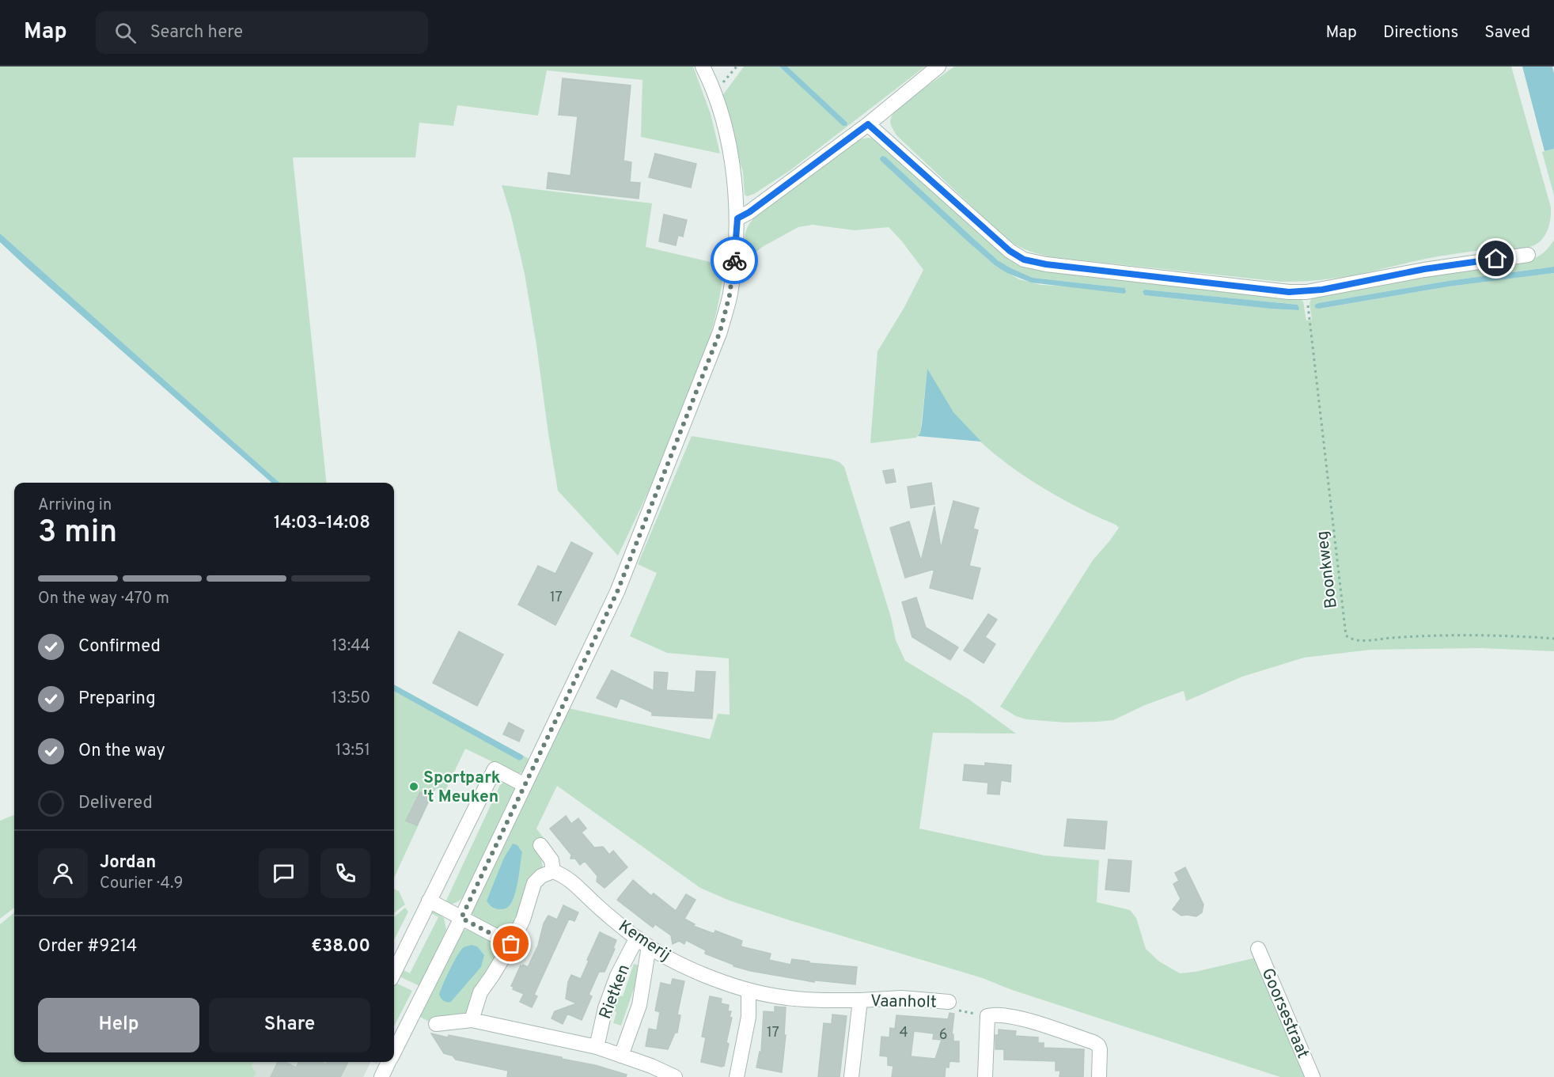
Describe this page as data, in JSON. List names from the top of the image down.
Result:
{
  "streets": {
    "street": [
      "Kemerij",
      "Rietken",
      "Vaanholt",
      "Goorsestraat"
    ],
    "path": ["Boonkweg"]
  },
  "crossings": [
    ["Kemerij", "Rietken"],
    ["Kemerij", "Vaanholt"]
  ],
  "places": ["Sportpark 't Meuken"],
  "house_numbers": [
    "17",
    "17",
    "4",
    "6"
  ],
  "page": {
    "header": "Map",
    "search": "Search here",
    "nav": ["Map", "Directions", "Saved"],
    "heading": ["3 min", "Arriving in", "14:03–14:08"],
    "panel": [
      "Jordan",
      "Courier · 4.9",
      "Order #9214",
      "€38.00"
    ],
    "bar": "On the way · 470 m",
    "list": [
      ["Confirmed", "13:44"],
      ["Preparing", "13:50"],
      ["On the way", "13:51"],
      "Delivered"
    ],
    "buttons": ["Help", "Share"]
  }
}
